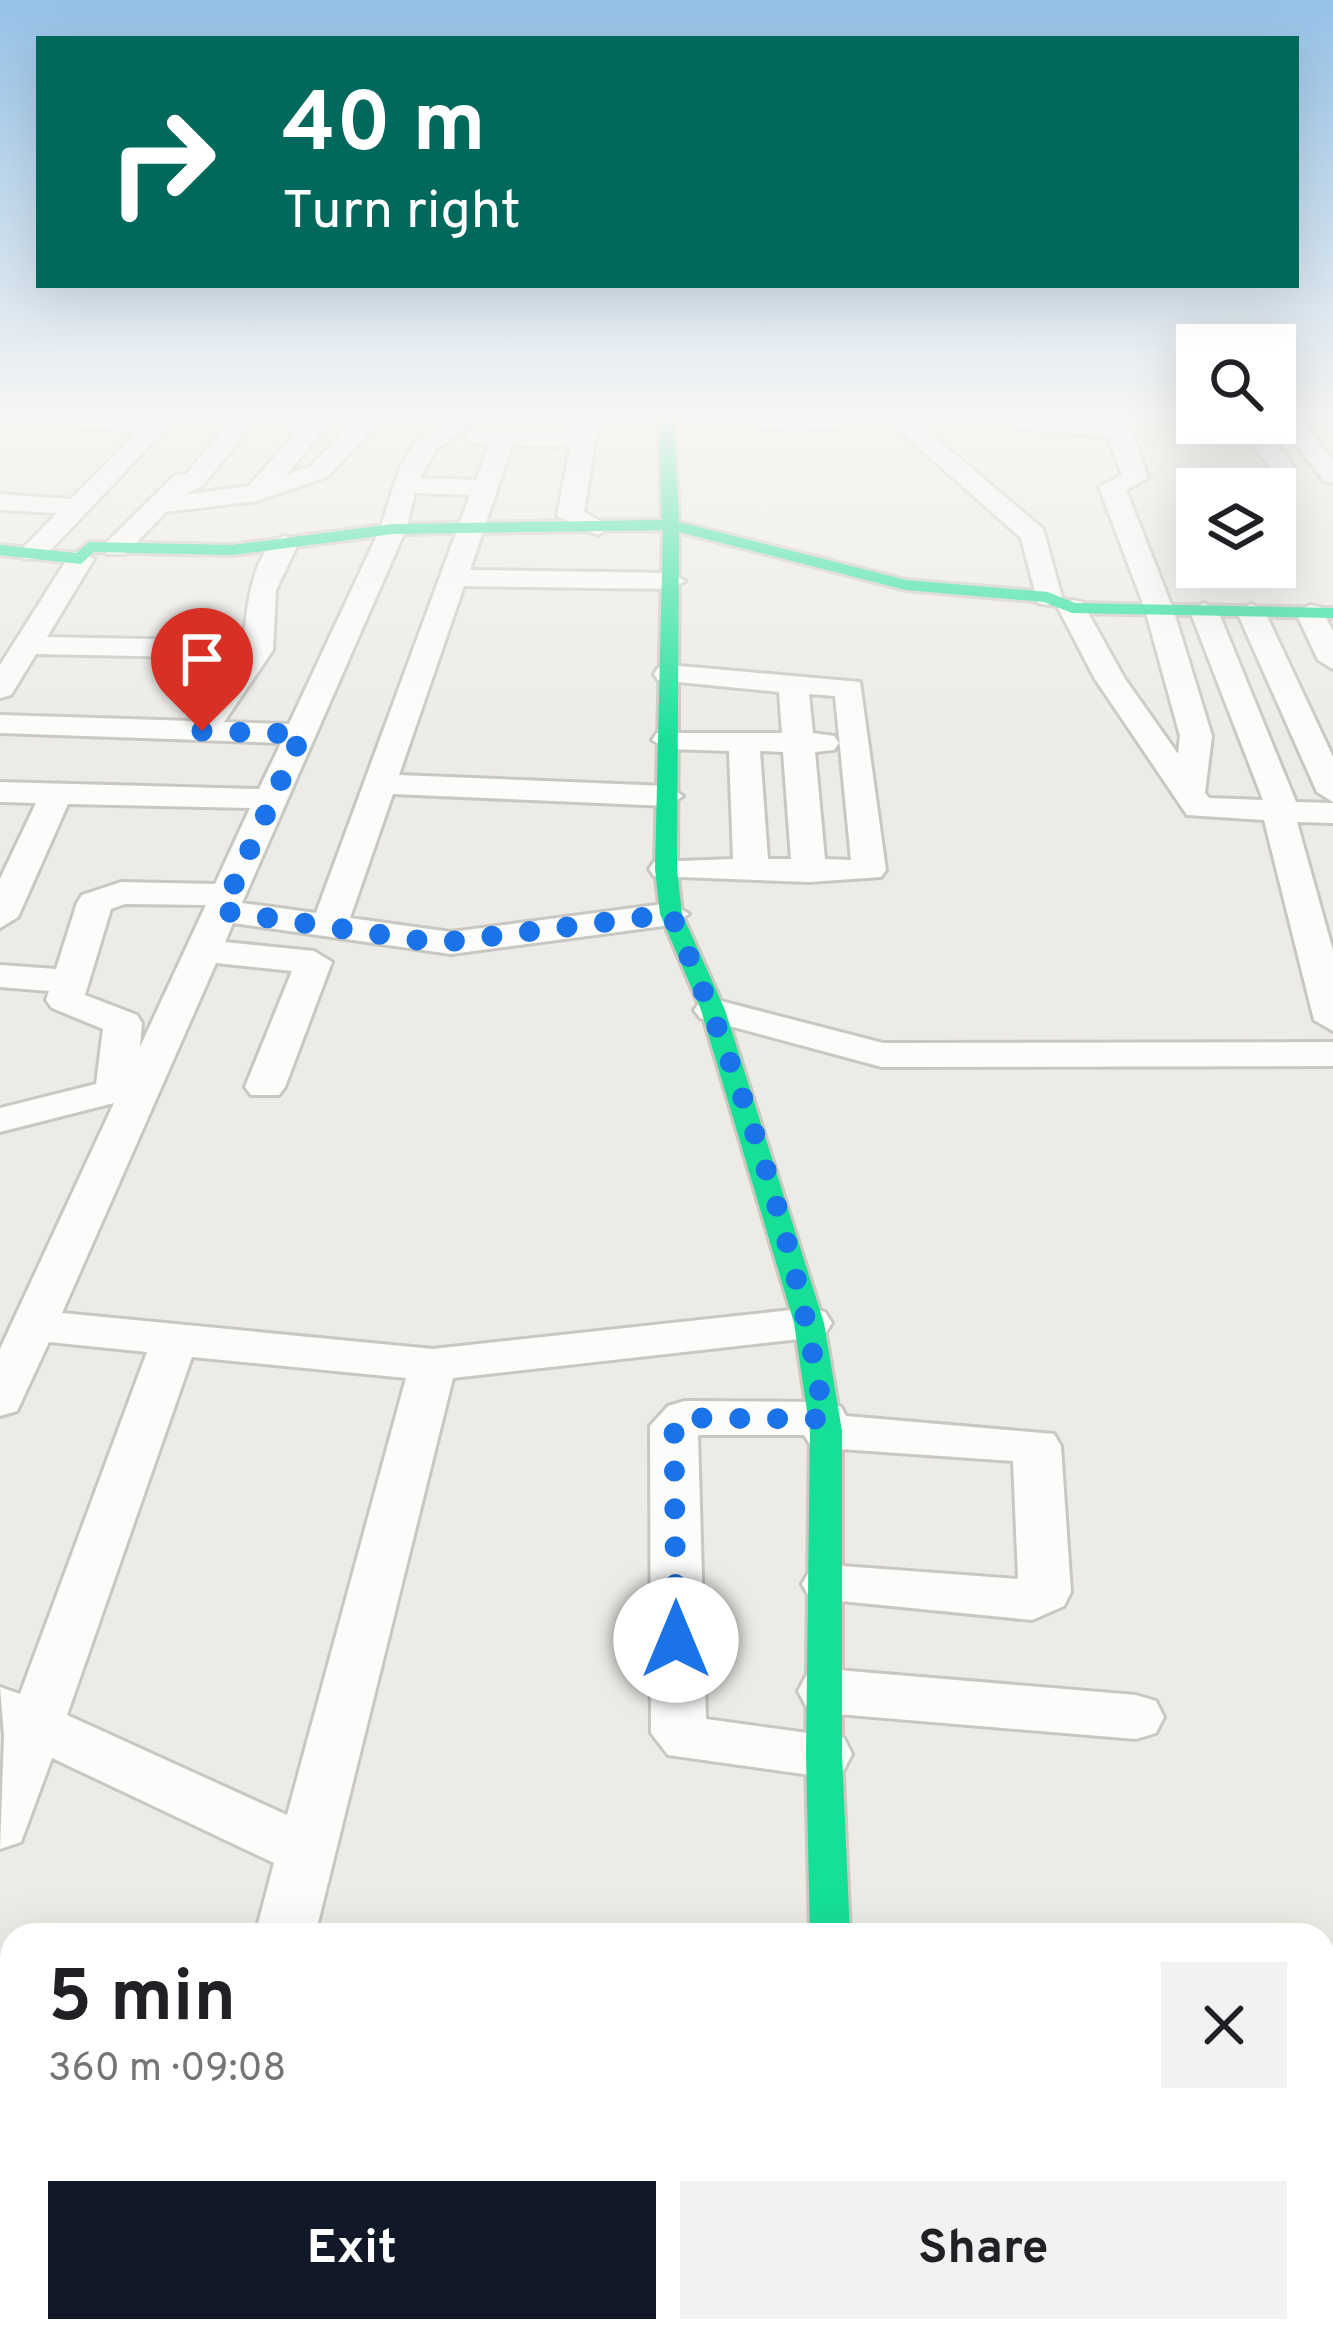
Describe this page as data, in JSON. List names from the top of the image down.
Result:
{
  "page": {
    "turn": ["40 m", "Turn right"],
    "heading": ["5 min", "360 m · 09:08"],
    "buttons": ["Exit", "Share"]
  }
}
